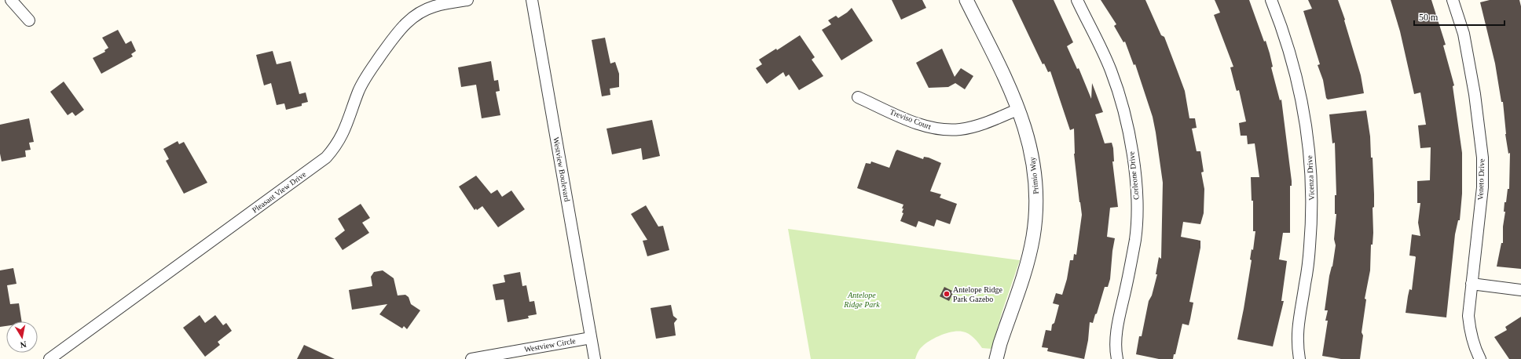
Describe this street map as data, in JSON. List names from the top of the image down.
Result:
{
  "streets": {
    "street": [
      "Treviso Court",
      "Westview Boulevard",
      "Primio Way",
      "Corleone Drive",
      "Vicenza Drive",
      "Veneto Drive",
      "Pleasant View Drive",
      "Westview Circle"
    ]
  },
  "crossings": [
    ["Treviso Court", "Primio Way"],
    ["Westview Boulevard", "Westview Circle"]
  ],
  "parks": ["Antelope Ridge Park"],
  "places": ["Antelope Ridge Park Gazebo"],
  "scale_bar": "50 m",
  "north": "bottom"
}
